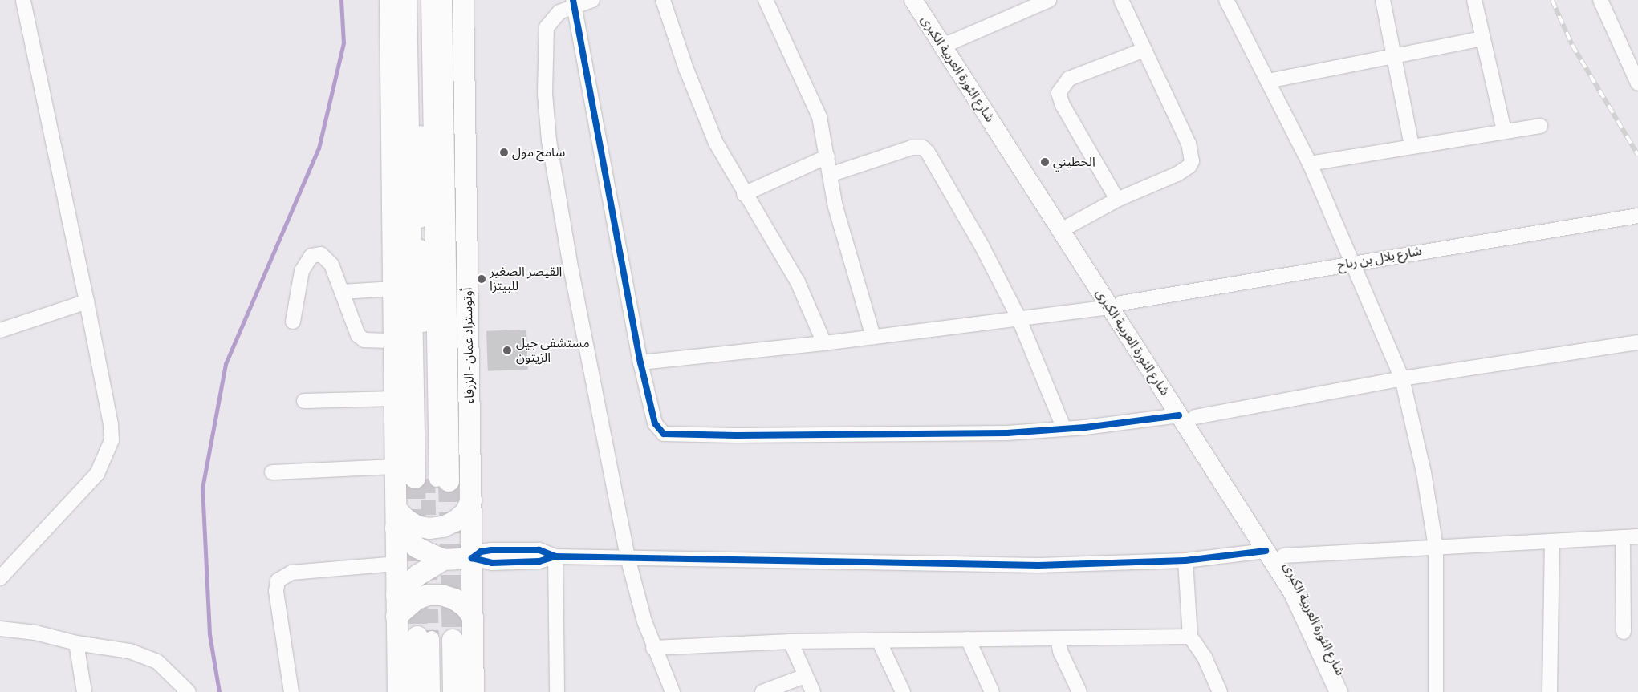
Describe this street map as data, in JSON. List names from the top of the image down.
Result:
{
  "streets": {
    "highway": ["أوتوستراد عمان - الزرقاء"],
    "main road": ["شارع الثورة العربية الكبرى"],
    "street": ["شارع بلال بن رباح"]
  },
  "crossings": [
    ["شارع الثورة العربية الكبرى", "شارع بلال بن رباح"]
  ],
  "places": [
    "سامح مول",
    "الحطيني",
    "القيصر الصغير للبيتزا",
    "مستشفى جيل الزيتون"
  ]
}
